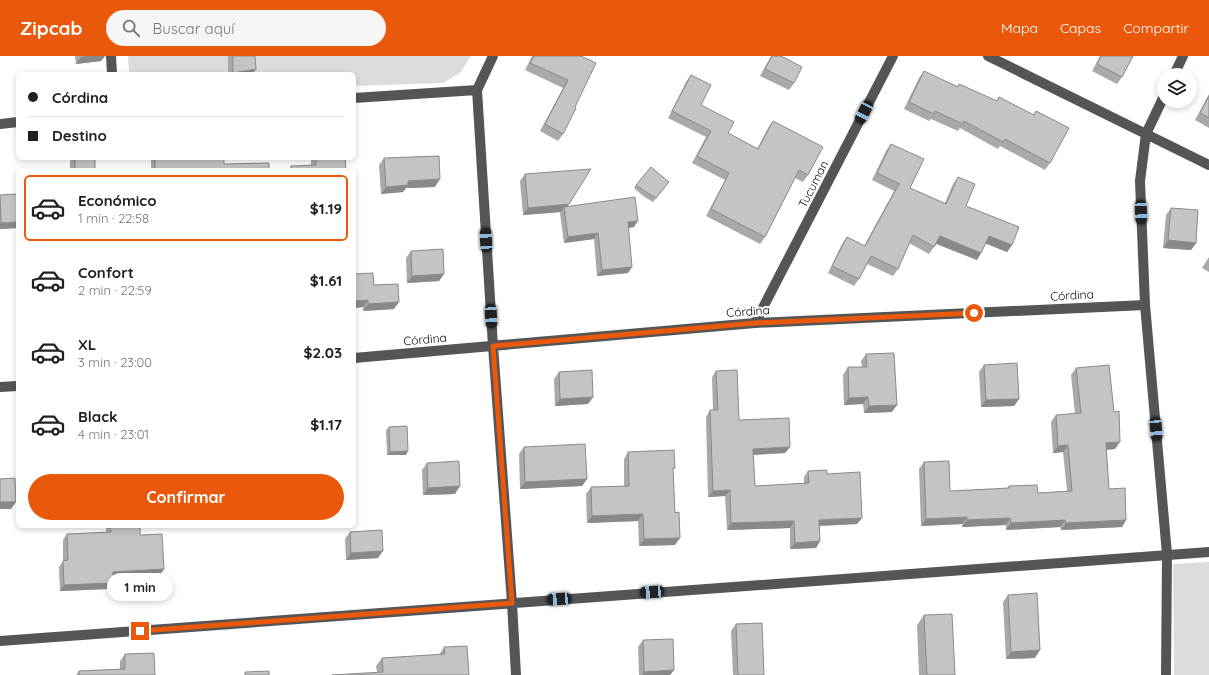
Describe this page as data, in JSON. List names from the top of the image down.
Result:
{
  "streets": {
    "street": ["Tucuman", "Córdina"]
  },
  "crossings": [
    ["Tucuman", "Córdina"]
  ],
  "page": {
    "header": "Zipcab",
    "search": "Buscar aquí",
    "nav": ["Mapa", "Capas", "Compartir"],
    "banner": ["Córdina", "Destino"],
    "list": [
      {
        "name": "Económico",
        "note": "1 min · 22:58",
        "value": "$1.19"
      },
      {
        "name": "Confort",
        "note": "2 min · 22:59",
        "value": "$1.61"
      },
      {
        "name": "XL",
        "note": "3 min · 23:00",
        "value": "$2.03"
      },
      {
        "name": "Black",
        "note": "4 min · 23:01",
        "value": "$1.17"
      }
    ],
    "buttons": "Confirmar",
    "bubble": "1 min"
  }
}
